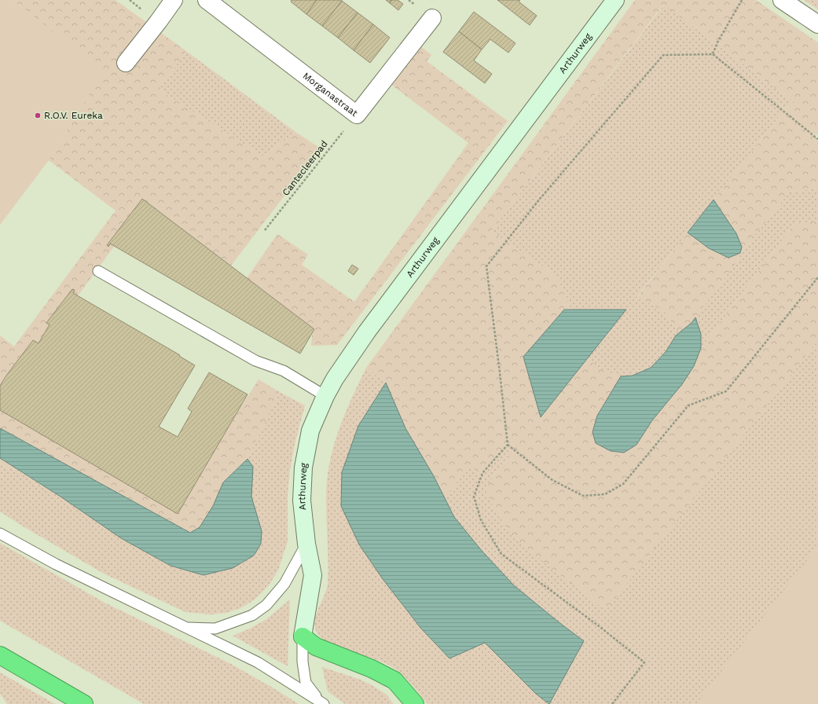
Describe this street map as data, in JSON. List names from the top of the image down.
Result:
{
  "streets": {
    "street": ["Arthurweg", "Morganastraat"],
    "path": ["Cantecleerpad"]
  },
  "crossings": [
    ["Morganastraat", "Cantecleerpad"]
  ],
  "places": ["R.O.V. Eureka"]
}
